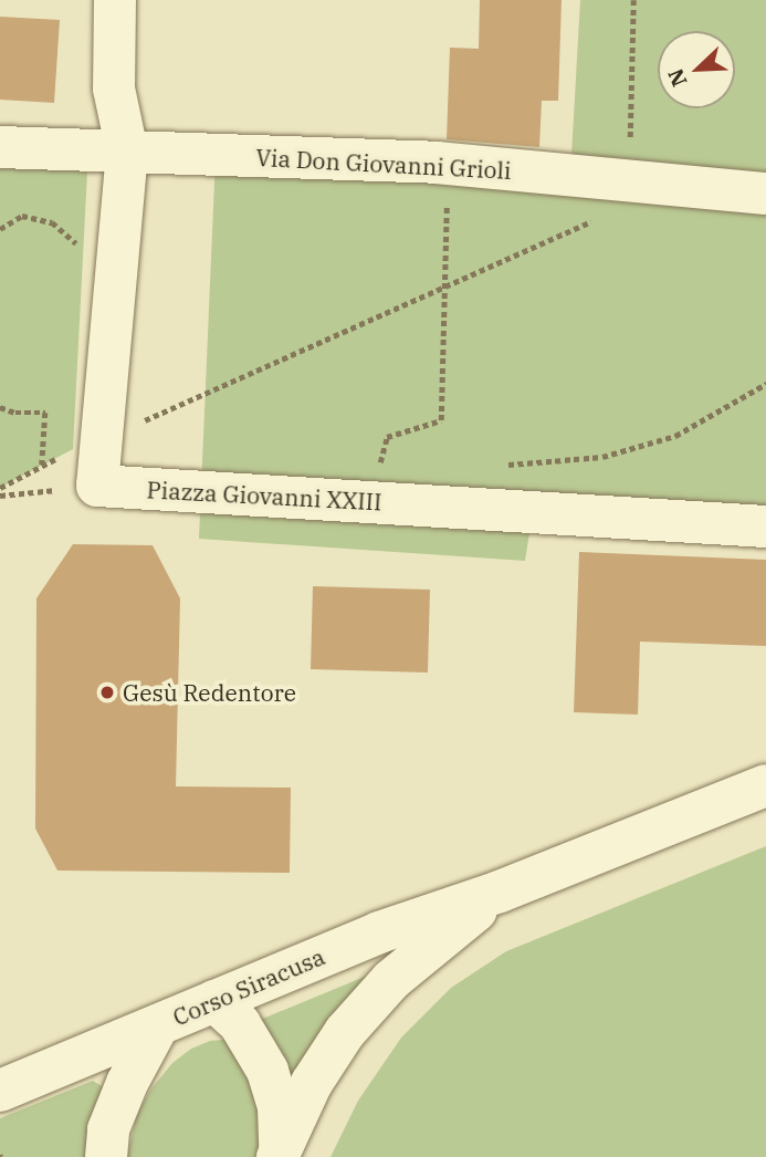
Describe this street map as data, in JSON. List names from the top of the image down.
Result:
{
  "streets": {
    "street": ["Via Don Giovanni Grioli", "Piazza Giovanni XXIII", "Corso Siracusa"]
  },
  "places": ["Gesù Redentore"],
  "north": "bottom left"
}
